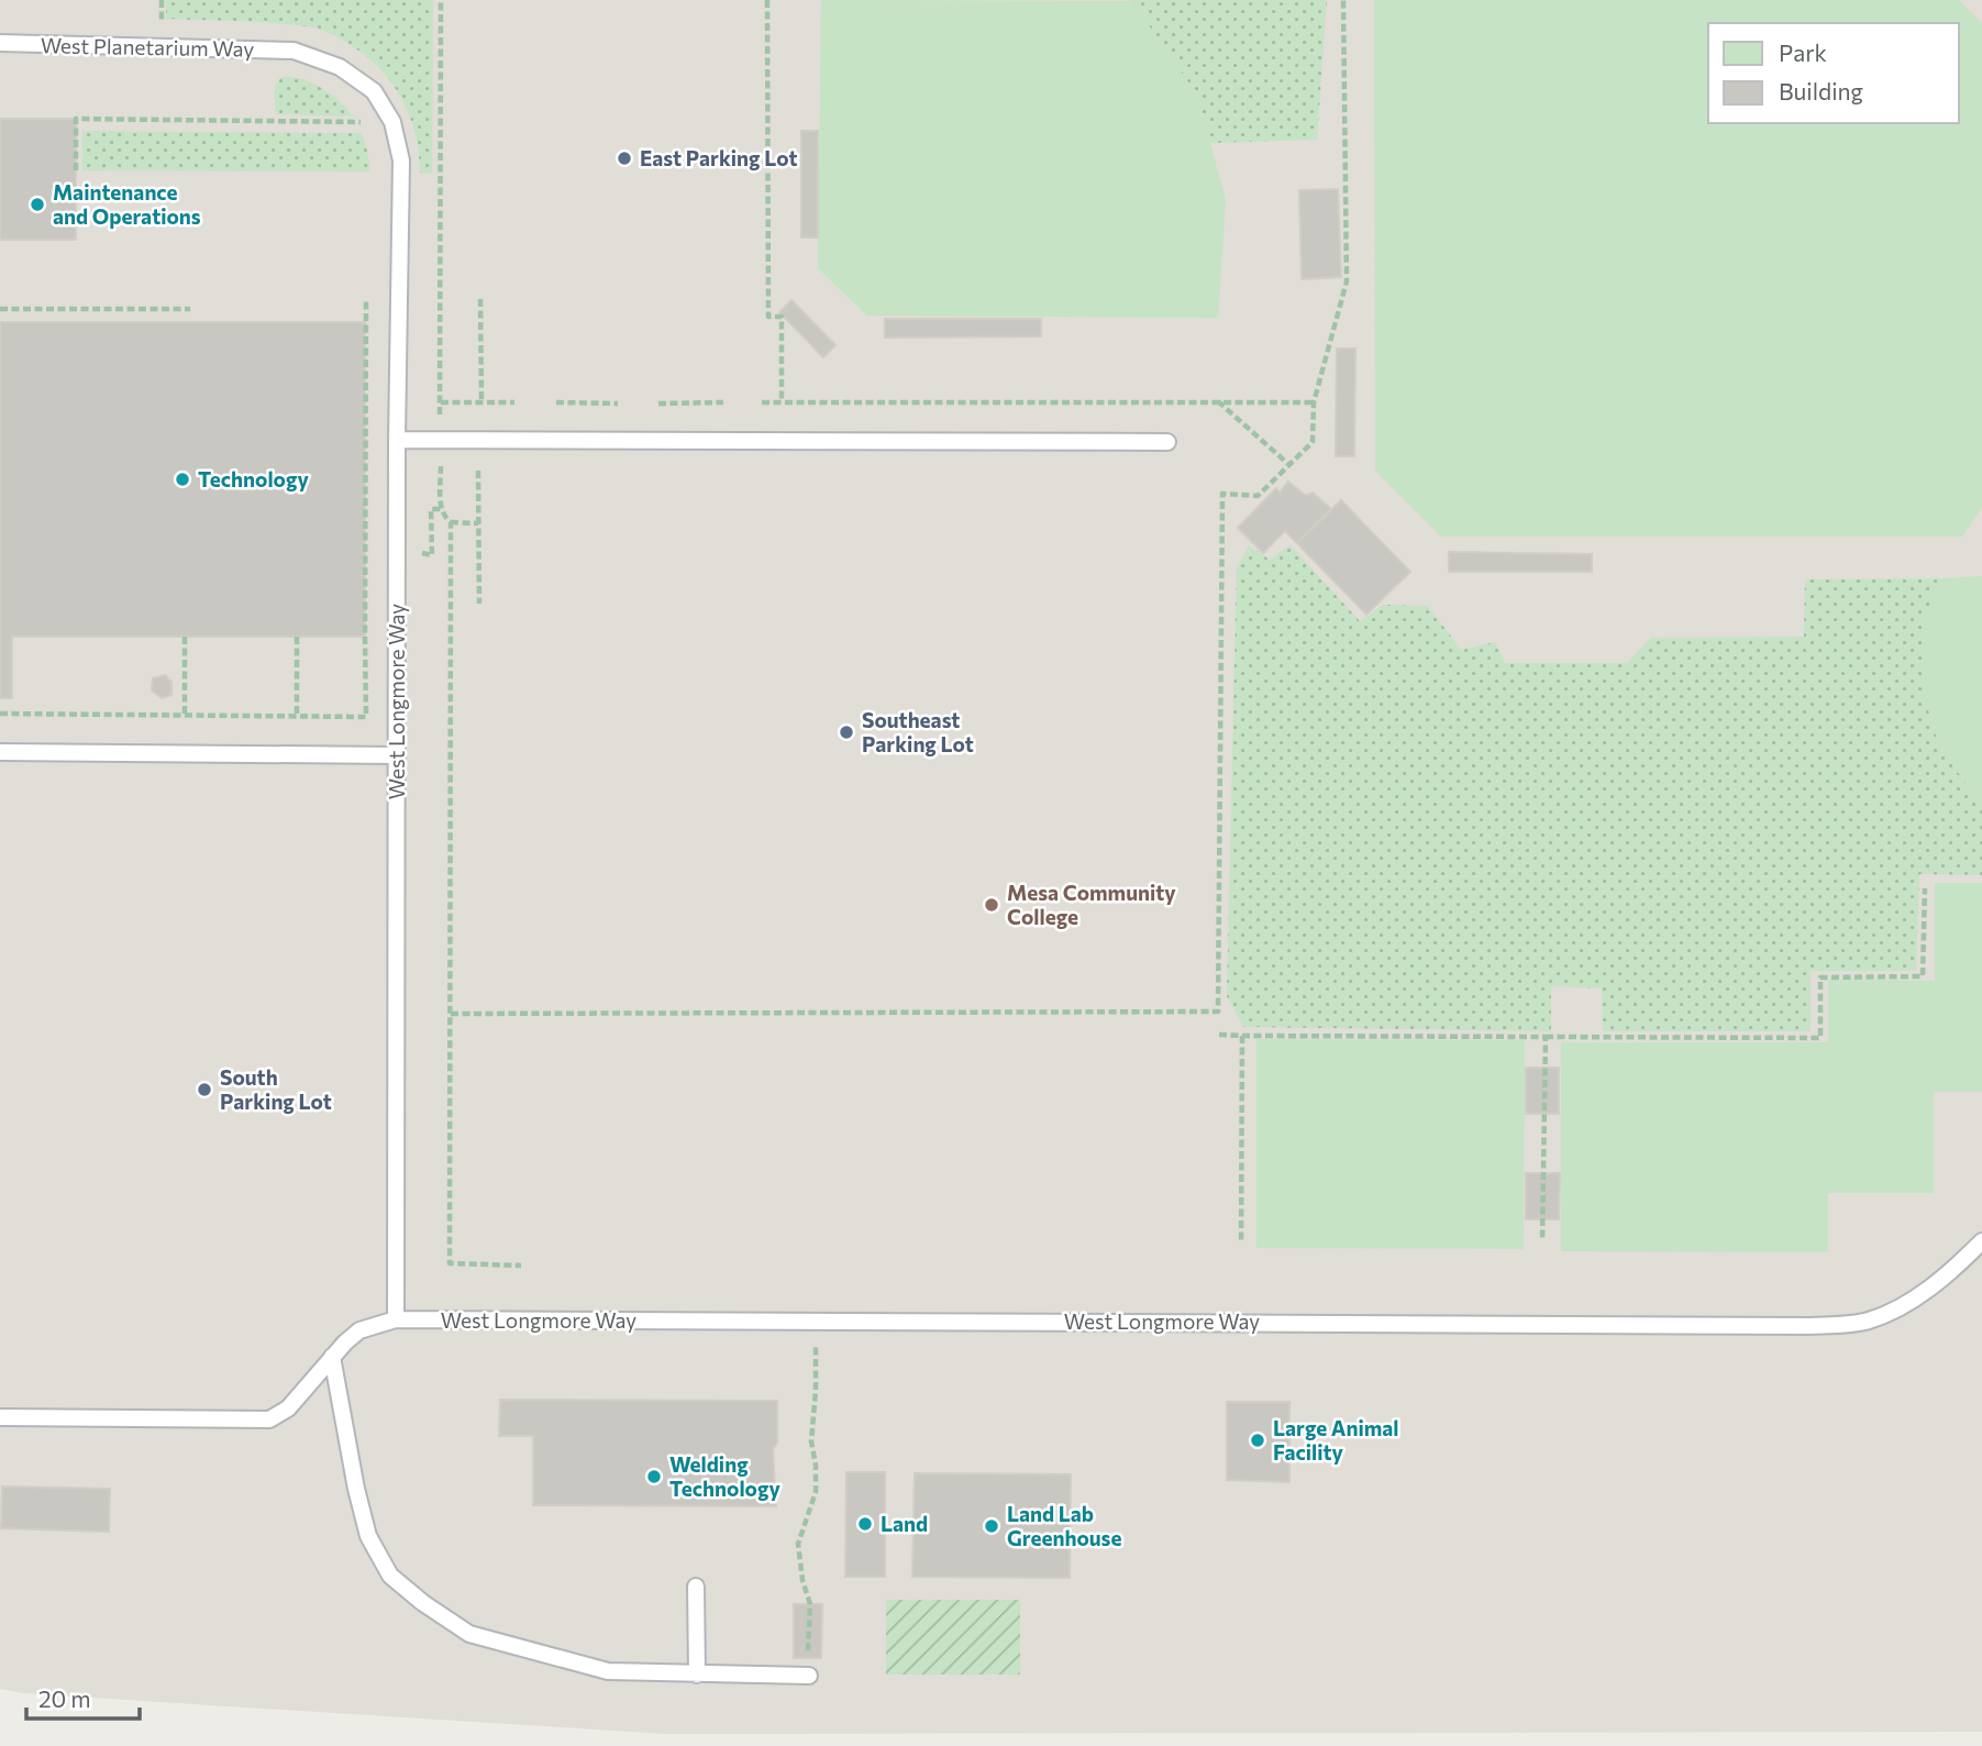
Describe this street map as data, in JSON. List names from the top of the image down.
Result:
{
  "streets": {
    "lane": ["West Planetarium Way", "West Longmore Way"]
  },
  "crossings": [
    ["West Planetarium Way", "West Longmore Way"]
  ],
  "places": [
    "East Parking Lot",
    "Maintenance and Operations",
    "Technology",
    "Southeast Parking Lot",
    "Mesa Community College",
    "South Parking Lot",
    "Large Animal Facility",
    "Welding Technology",
    "Land",
    "Land Lab Greenhouse"
  ],
  "legend": ["Park", "Building"],
  "scale_bar": "20 m"
}
